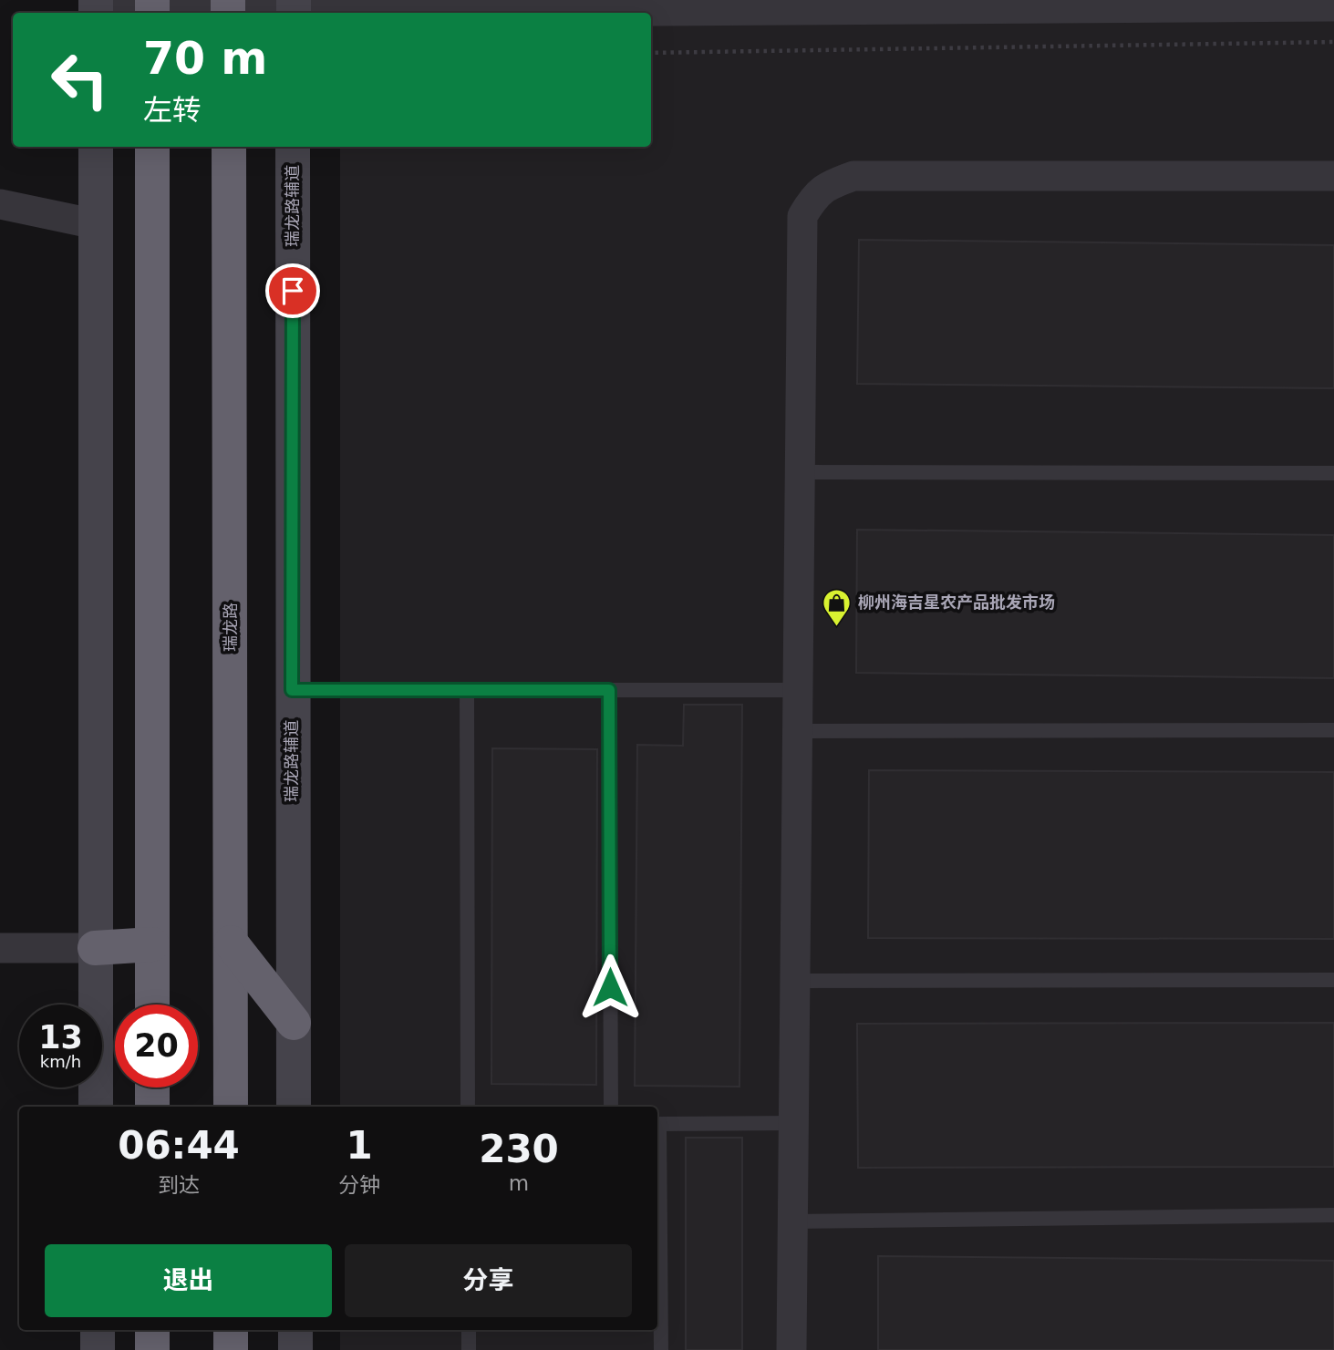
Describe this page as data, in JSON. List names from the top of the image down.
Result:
{
  "streets": {
    "highway": ["瑞龙路"],
    "main road": ["瑞龙路辅道"]
  },
  "places": {
    "shop": ["柳州海吉星农产品批发市场"]
  },
  "page": {
    "turn": ["70 m", "左转"],
    "speed": "13 km/h",
    "limit": "20",
    "eta": [
      "06:44",
      "到达",
      "1",
      "分钟",
      "230",
      "m"
    ],
    "buttons": ["退出", "分享"]
  }
}
